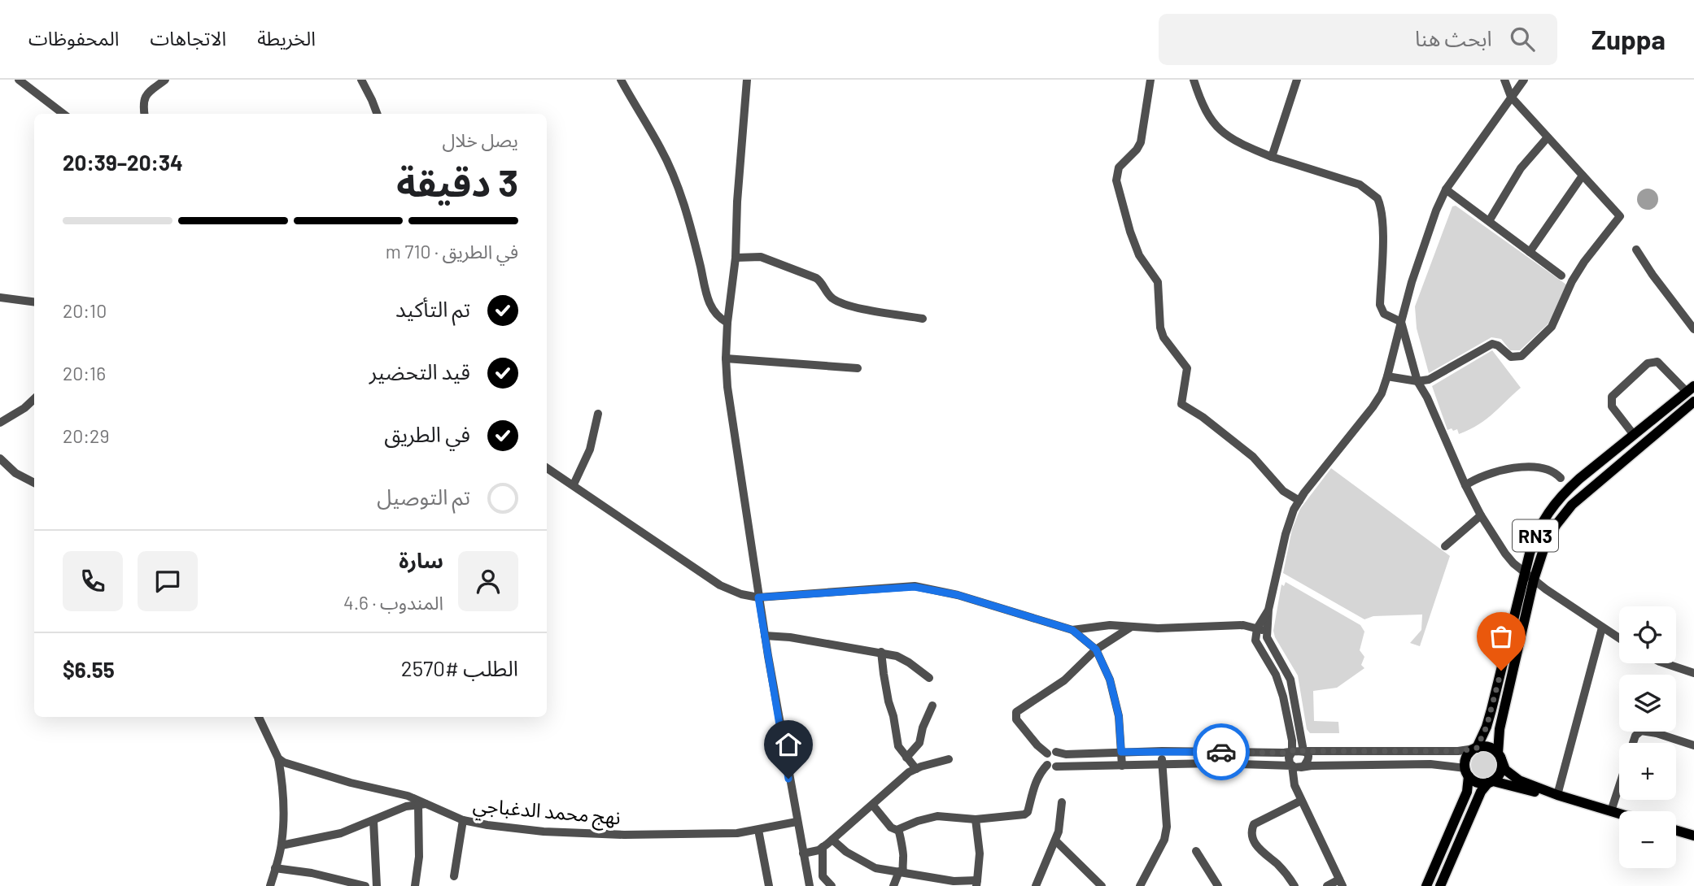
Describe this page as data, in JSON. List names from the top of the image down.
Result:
{
  "streets": {
    "main road": ["RN3"],
    "street": ["نهج محمد الدغباجي"]
  },
  "page": {
    "header": "Zuppa",
    "search": "ابحث هنا",
    "nav": ["الخريطة", "الاتجاهات", "المحفوظات"],
    "heading": ["3 دقيقة", "يصل خلال", "20:34–20:39"],
    "panel": [
      "سارة",
      "المندوب · 4.6",
      "الطلب #2570",
      "$6.55"
    ],
    "bar": "في الطريق · 710 m",
    "list": [
      ["تم التأكيد", "20:10"],
      ["قيد التحضير", "20:16"],
      ["في الطريق", "20:29"],
      "تم التوصيل"
    ],
    "map_buttons": ["+", "−"]
  }
}
